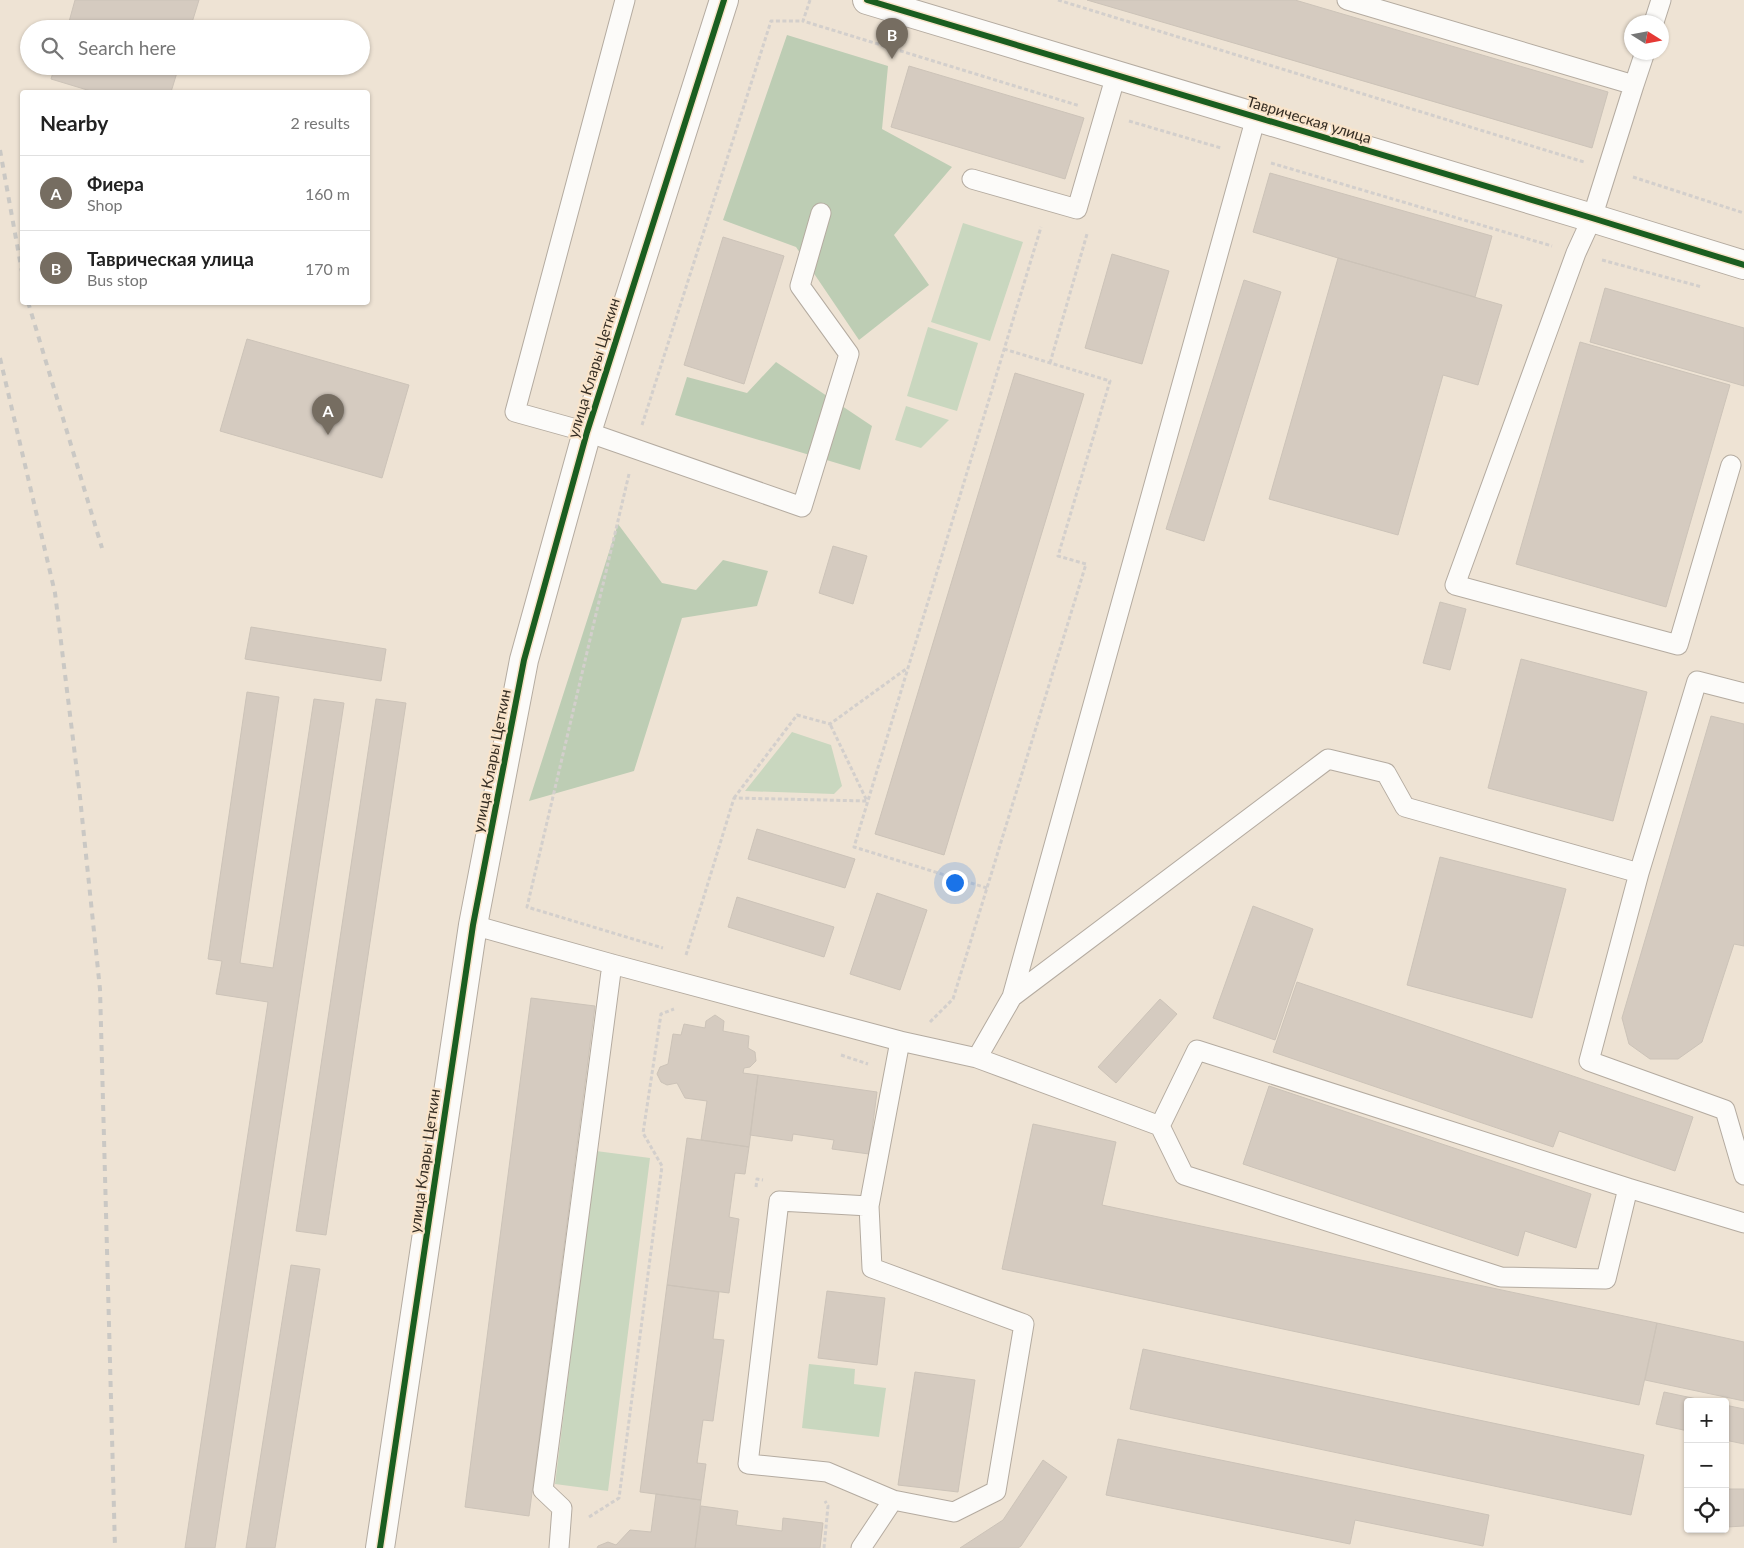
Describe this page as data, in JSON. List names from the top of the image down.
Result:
{
  "streets": {
    "street": ["Таврическая улица", "улица Клары Цеткин"]
  },
  "north": "right",
  "page": {
    "pins": ["B", "A"],
    "search": "Search here",
    "heading": ["Nearby", "2 results"],
    "list": [
      {
        "mark": "A",
        "name": "Фиера",
        "note": "Shop",
        "value": "160 m"
      },
      {
        "mark": "B",
        "name": "Таврическая улица",
        "note": "Bus stop",
        "value": "170 m"
      }
    ],
    "map_buttons": ["+", "−"]
  }
}
